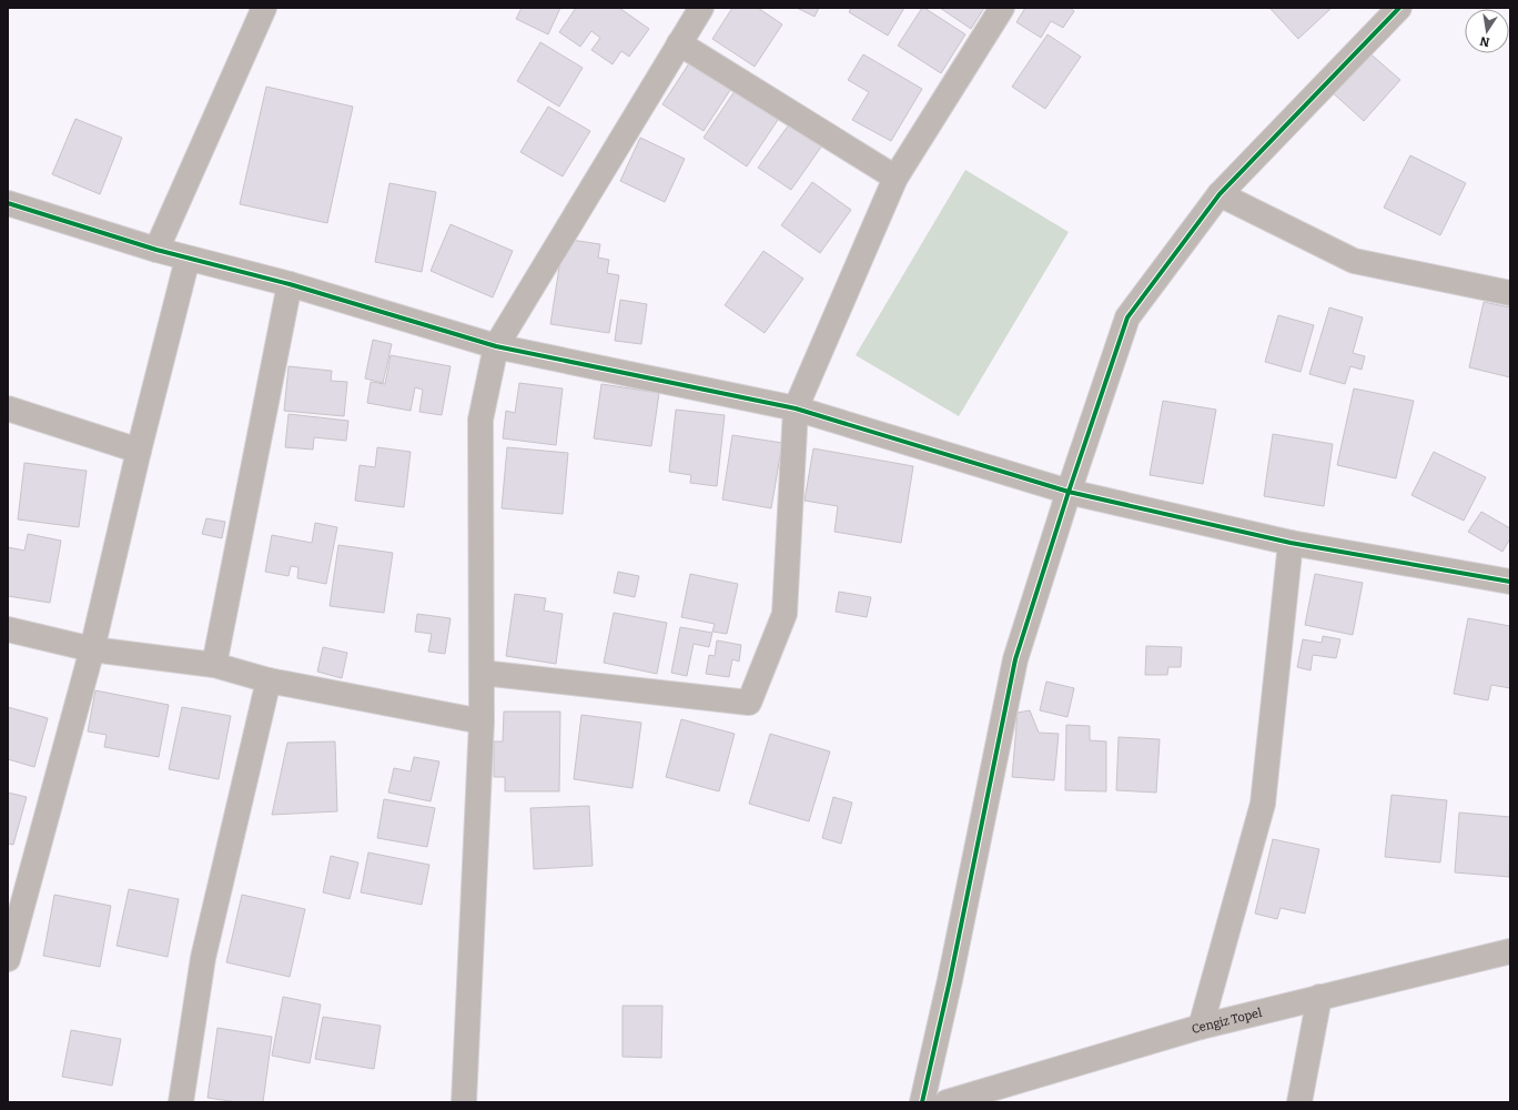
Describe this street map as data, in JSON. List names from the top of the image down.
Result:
{
  "streets": {
    "street": ["Cengiz Topel"]
  },
  "north": "bottom"
}
